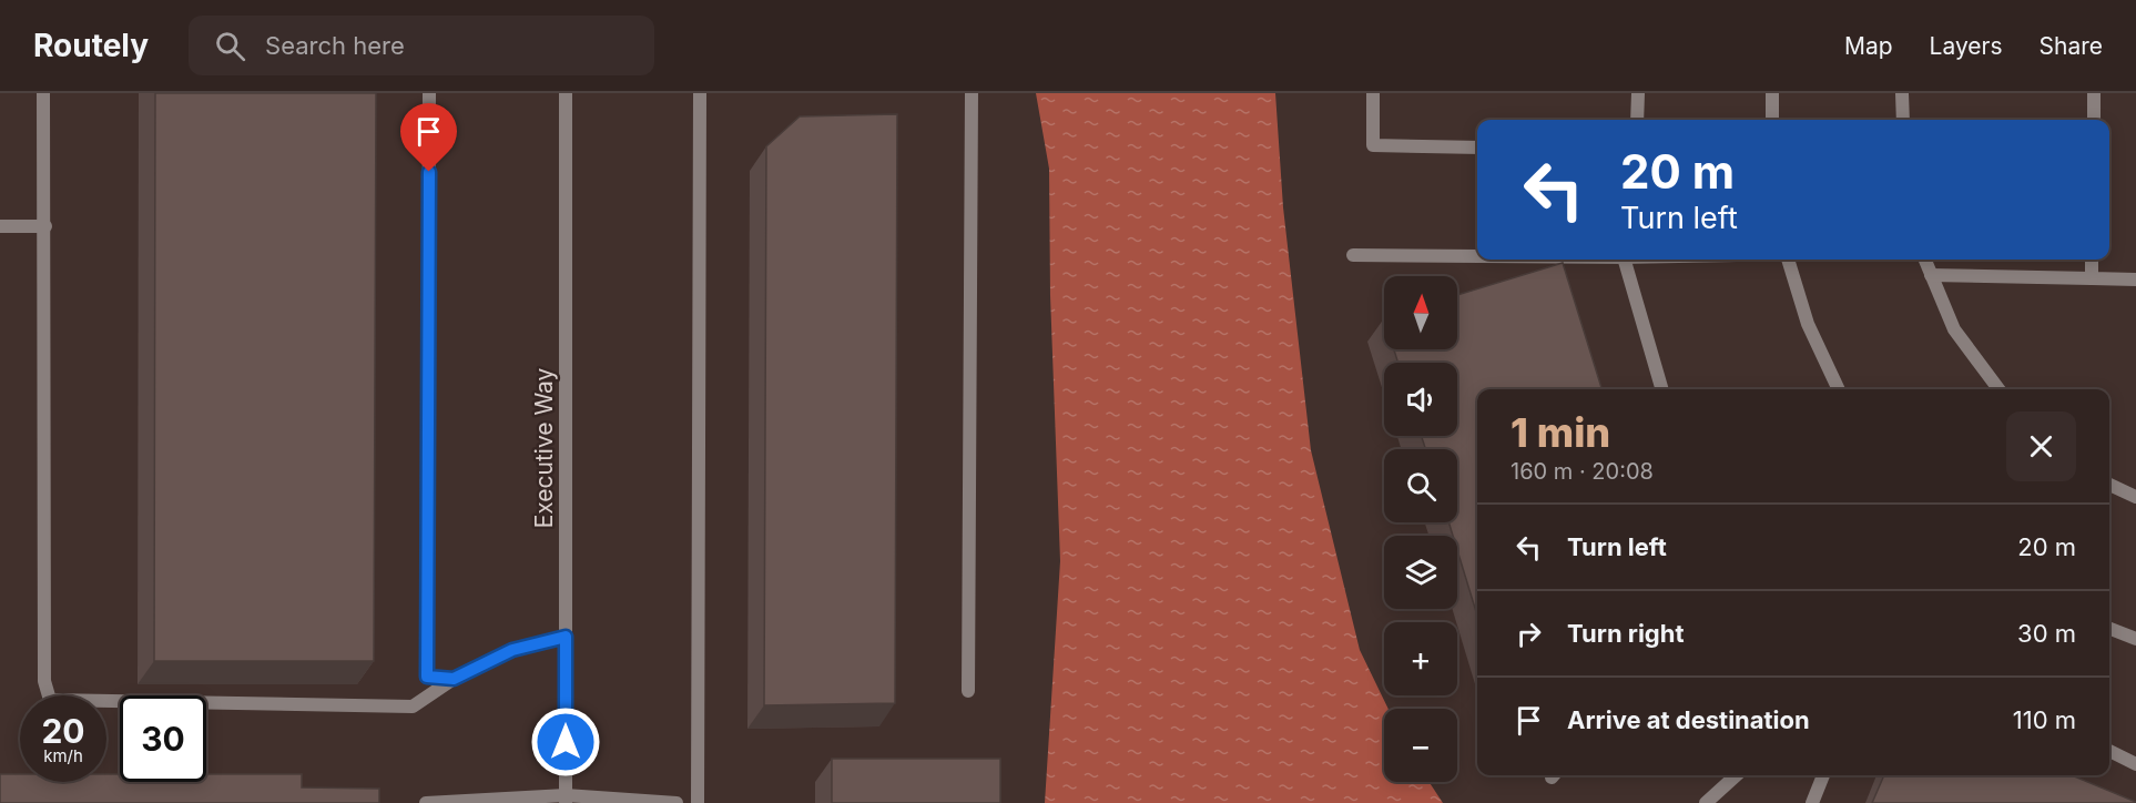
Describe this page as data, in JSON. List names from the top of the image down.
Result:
{
  "streets": {
    "street": ["Executive Way"]
  },
  "north": "top",
  "page": {
    "header": "Routely",
    "search": "Search here",
    "nav": ["Map", "Layers", "Share"],
    "turn": ["20 m", "Turn left"],
    "map_buttons": ["+", "−"],
    "heading": ["1 min", "160 m · 20:08"],
    "list": [
      {
        "name": "Turn left",
        "value": "20 m"
      },
      {
        "name": "Turn right",
        "value": "30 m"
      },
      {
        "name": "Arrive at destination",
        "value": "110 m"
      }
    ],
    "speed": "20 km/h",
    "limit": "30"
  }
}
